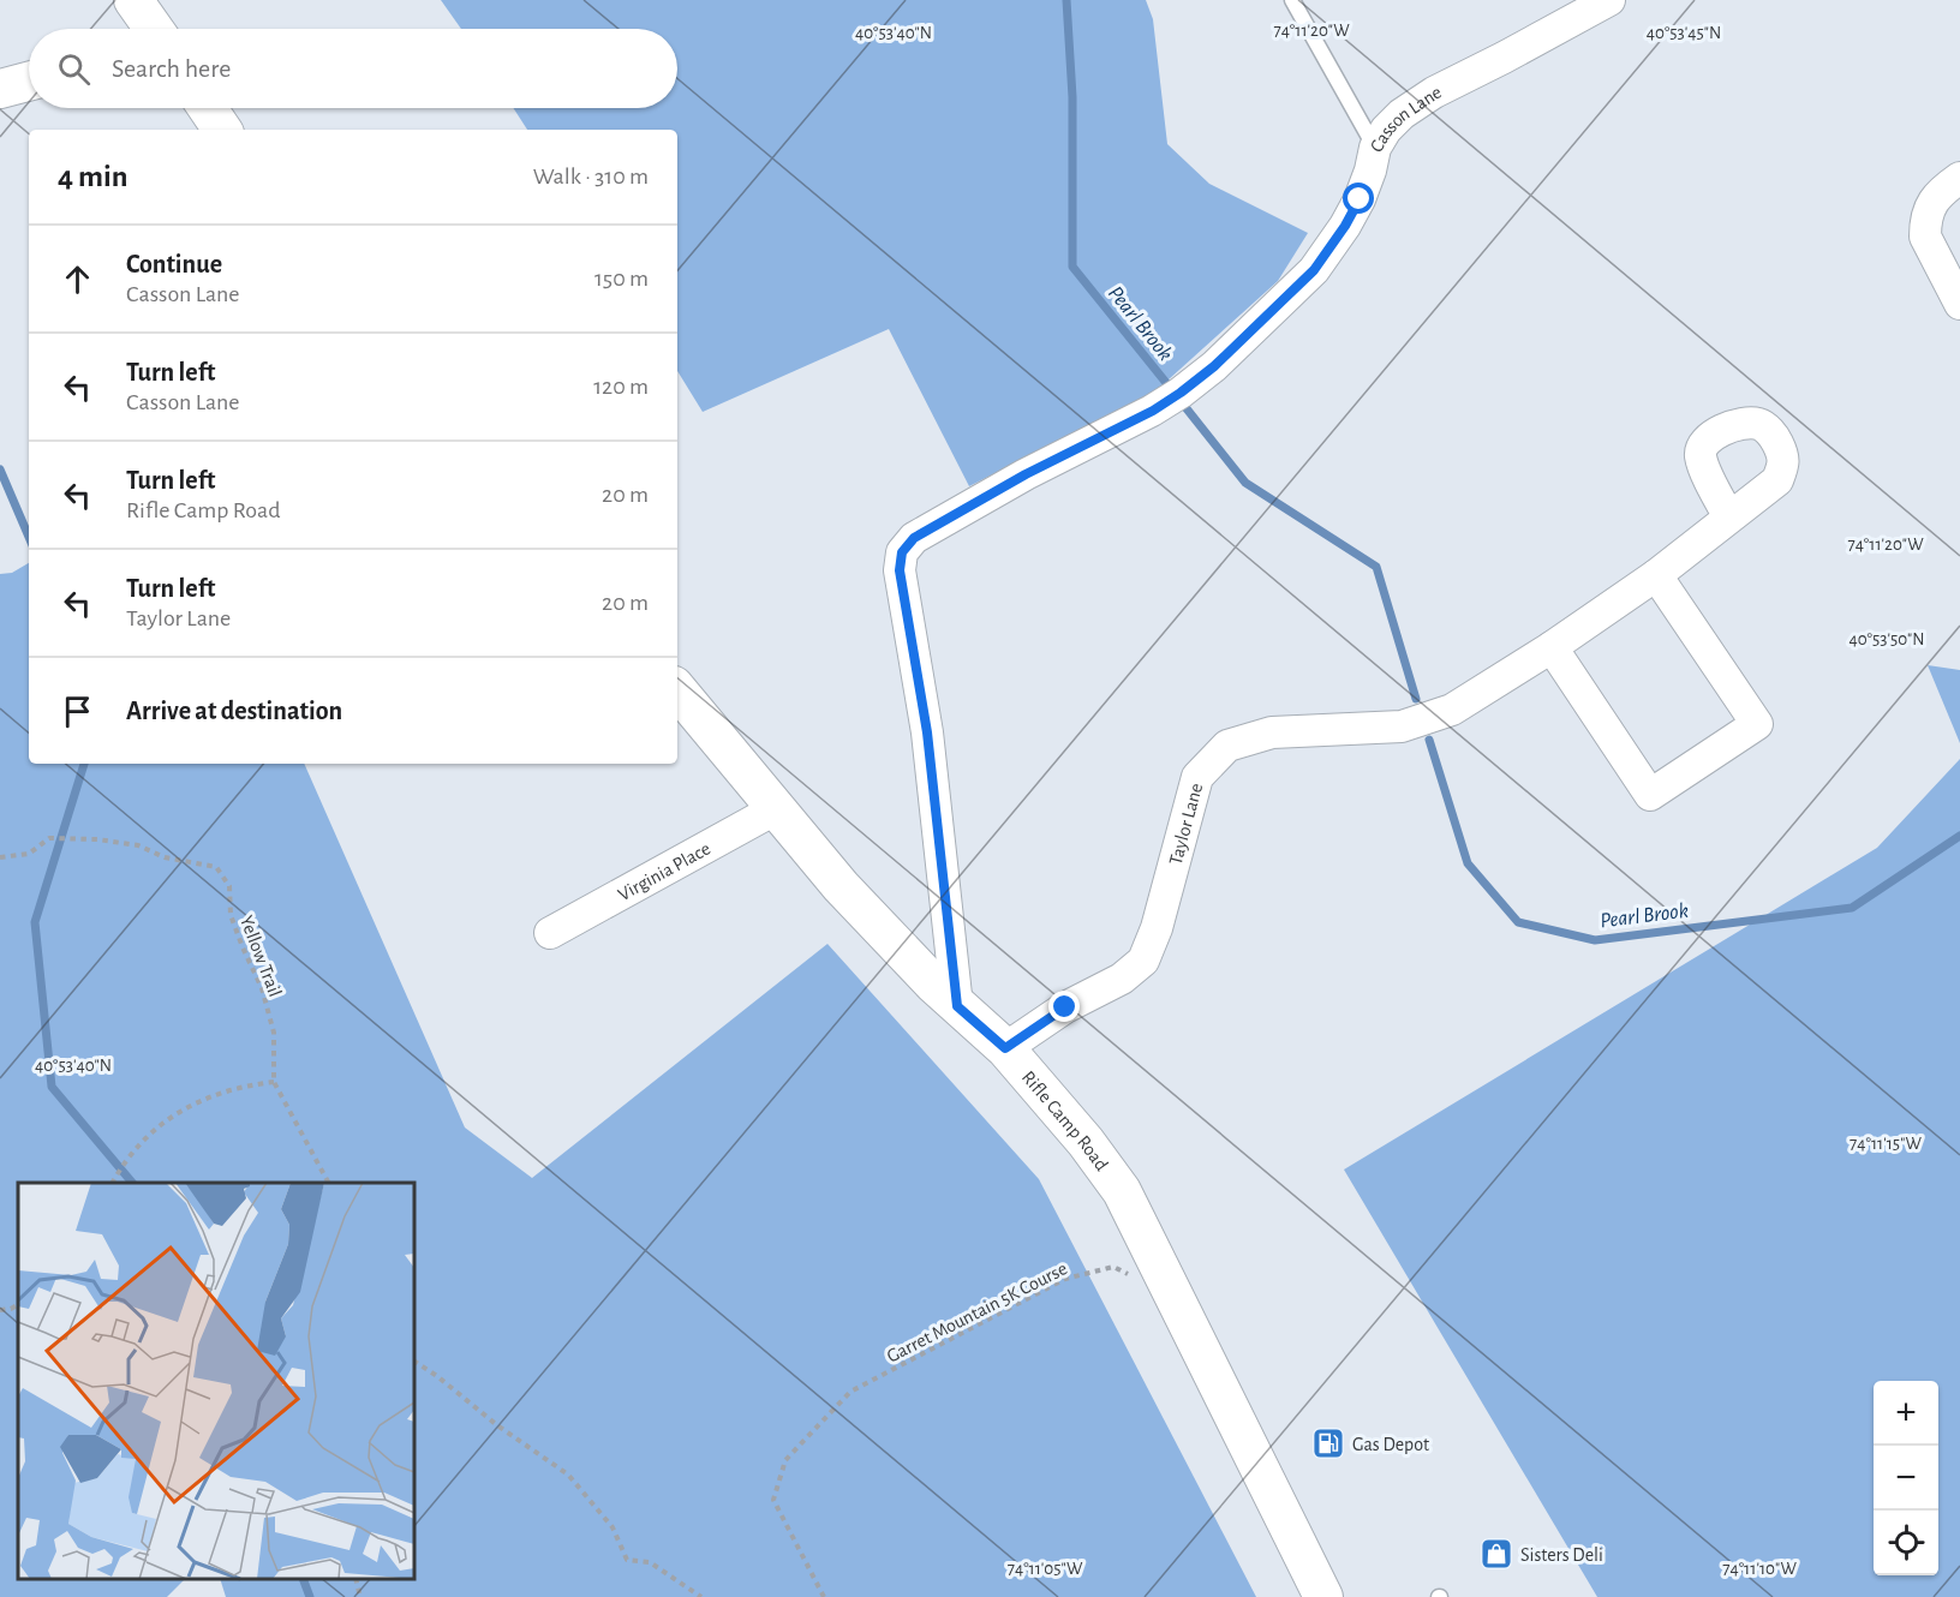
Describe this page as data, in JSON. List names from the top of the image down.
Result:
{
  "streets": {
    "street": [
      "Casson Lane",
      "Taylor Lane",
      "Virginia Place",
      "Rifle Camp Road"
    ],
    "path": ["Yellow Trail", "Garret Mountain 5K Course"]
  },
  "crossings": [
    ["Casson Lane", "Rifle Camp Road"],
    ["Taylor Lane", "Rifle Camp Road"],
    ["Virginia Place", "Rifle Camp Road"]
  ],
  "water": ["Pearl Brook"],
  "places": {
    "fuel station": ["Gas Depot"],
    "shop": ["Sisters Deli"]
  },
  "page": {
    "search": "Search here",
    "heading": ["4 min", "Walk · 310 m"],
    "list": [
      ["Continue", "Casson Lane", "150 m"],
      ["Turn left", "Casson Lane", "120 m"],
      ["Turn left", "Rifle Camp Road", "20 m"],
      ["Turn left", "Taylor Lane", "20 m"],
      "Arrive at destination"
    ],
    "map_buttons": ["+", "−"]
  },
  "coordinates": [
    "74°11'20\"W",
    "40°53'40\"N",
    "40°53'45\"N",
    "40°53'50\"N",
    "74°11'15\"W",
    "74°11'05\"W",
    "74°11'10\"W"
  ]
}
